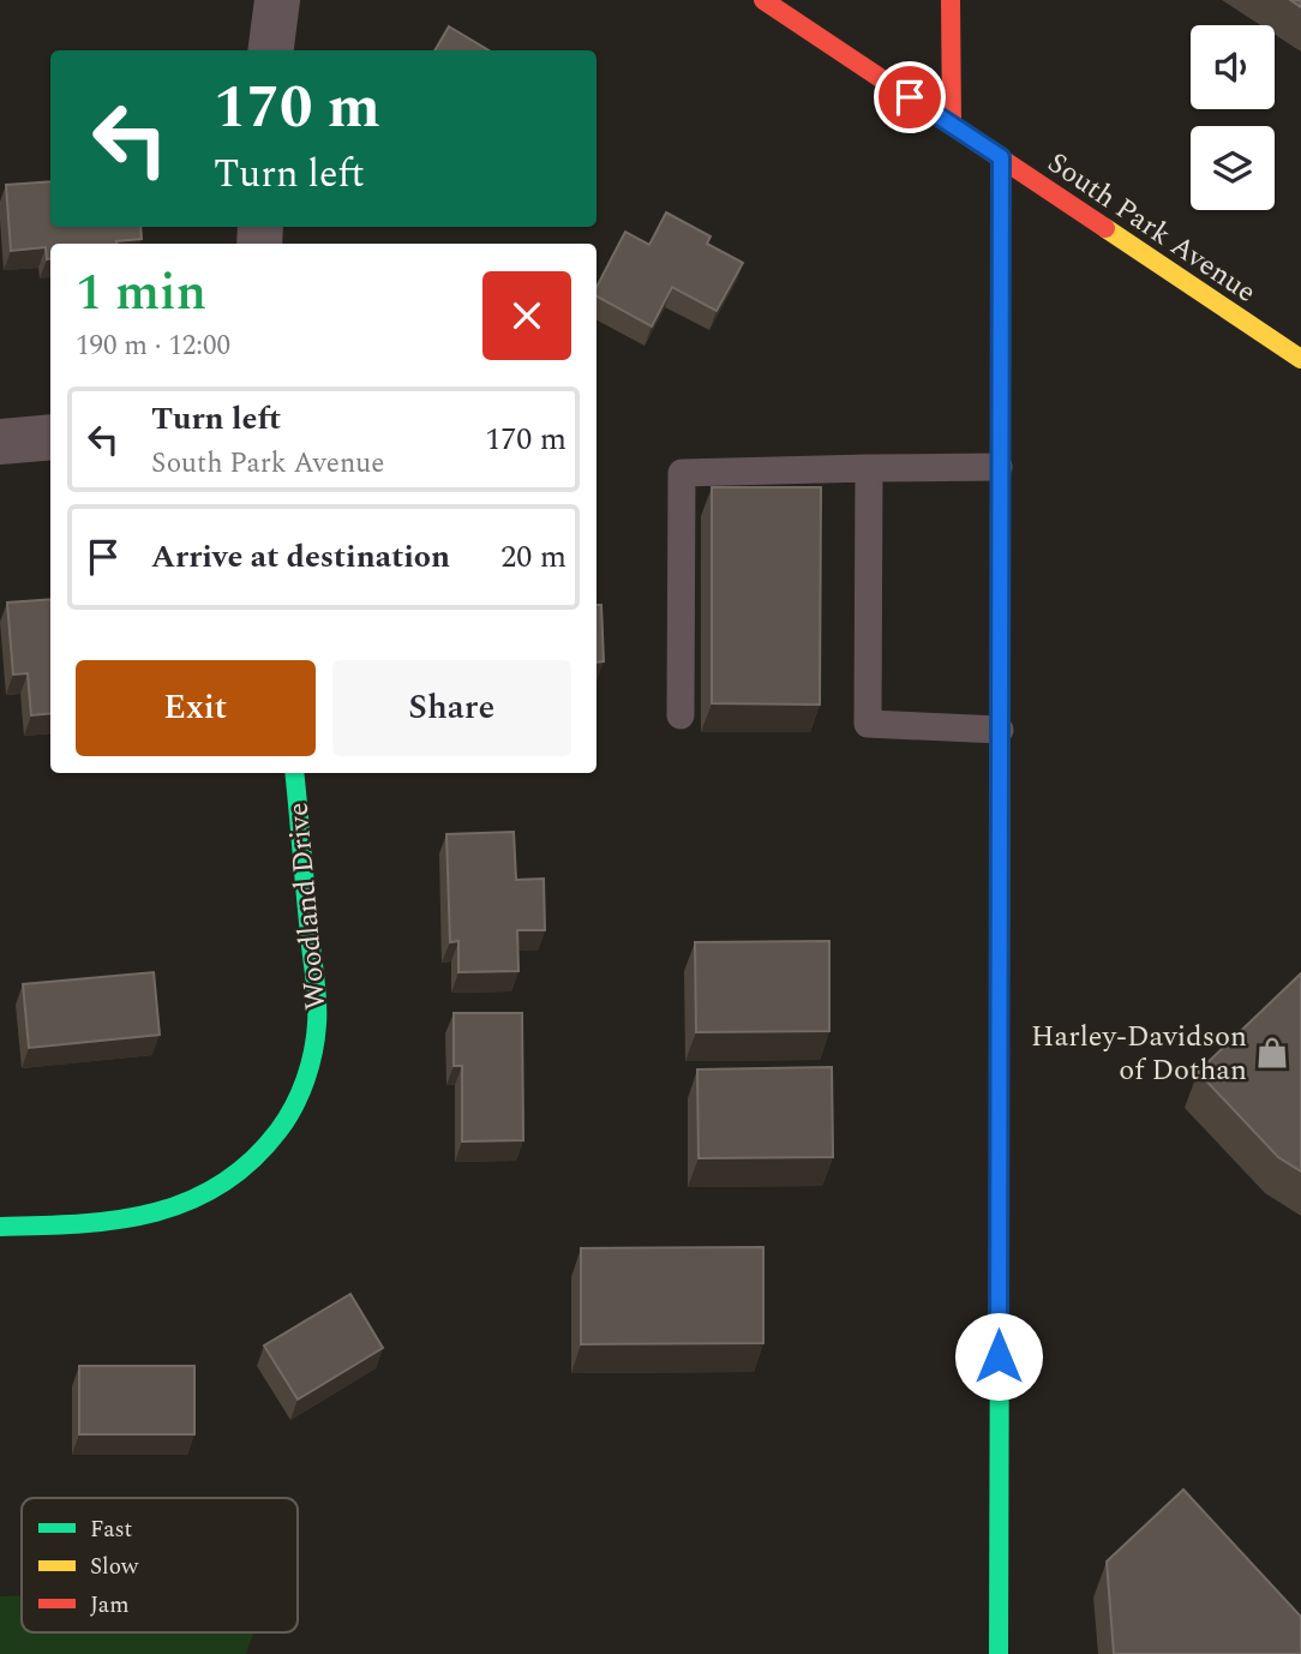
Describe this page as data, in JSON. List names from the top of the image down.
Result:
{
  "streets": {
    "street": ["South Park Avenue", "Woodland Drive"]
  },
  "places": {
    "shop": ["Harley-Davidson of Dothan"]
  },
  "legend": ["Fast", "Slow", "Jam"],
  "page": {
    "turn": ["170 m", "Turn left"],
    "heading": ["1 min", "190 m · 12:00"],
    "list": [
      {
        "name": "Turn left",
        "note": "South Park Avenue",
        "value": "170 m"
      },
      {
        "name": "Arrive at destination",
        "value": "20 m"
      }
    ],
    "buttons": ["Exit", "Share"]
  }
}
